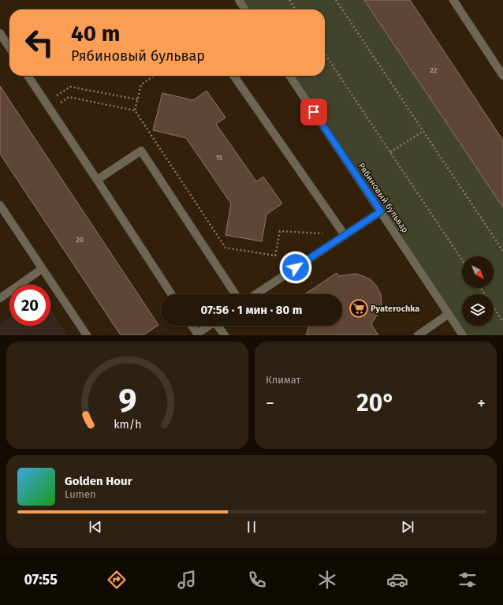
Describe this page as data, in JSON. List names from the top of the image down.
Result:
{
  "streets": {
    "street": ["Рябиновый бульвар"]
  },
  "places": {
    "supermarket": ["Pyaterochka"]
  },
  "house_numbers": ["22", "15", "20"],
  "north": "bottom right",
  "page": {
    "turn": ["40 m", "Рябиновый бульвар"],
    "limit": "20",
    "trip": "07:56 · 1 мин · 80 m",
    "tile": "Климат",
    "heat": ["−", "20°", "+"],
    "song": ["Golden Hour", "Lumen"],
    "tabs": "07:55",
    "gauge": ["9", "km/h"]
  }
}
